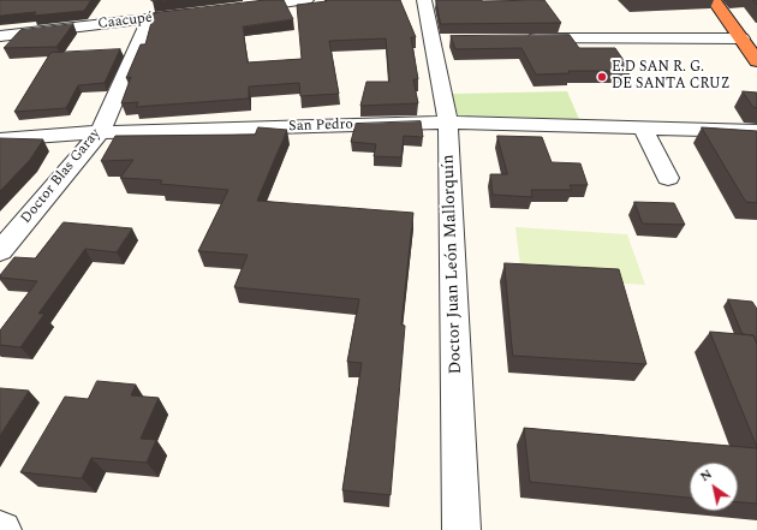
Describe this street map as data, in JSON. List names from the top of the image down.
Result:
{
  "streets": {
    "street": [
      "Caacupé",
      "San Pedro",
      "Doctor Blas Garay",
      "Doctor Juan León Mallorquín"
    ]
  },
  "crossings": [
    ["Caacupé", "Doctor Blas Garay"],
    ["San Pedro", "Doctor Blas Garay"],
    ["San Pedro", "Doctor Juan León Mallorquín"]
  ],
  "places": ["E.D SAN R. G. DE SANTA CRUZ"],
  "north": "top left"
}
